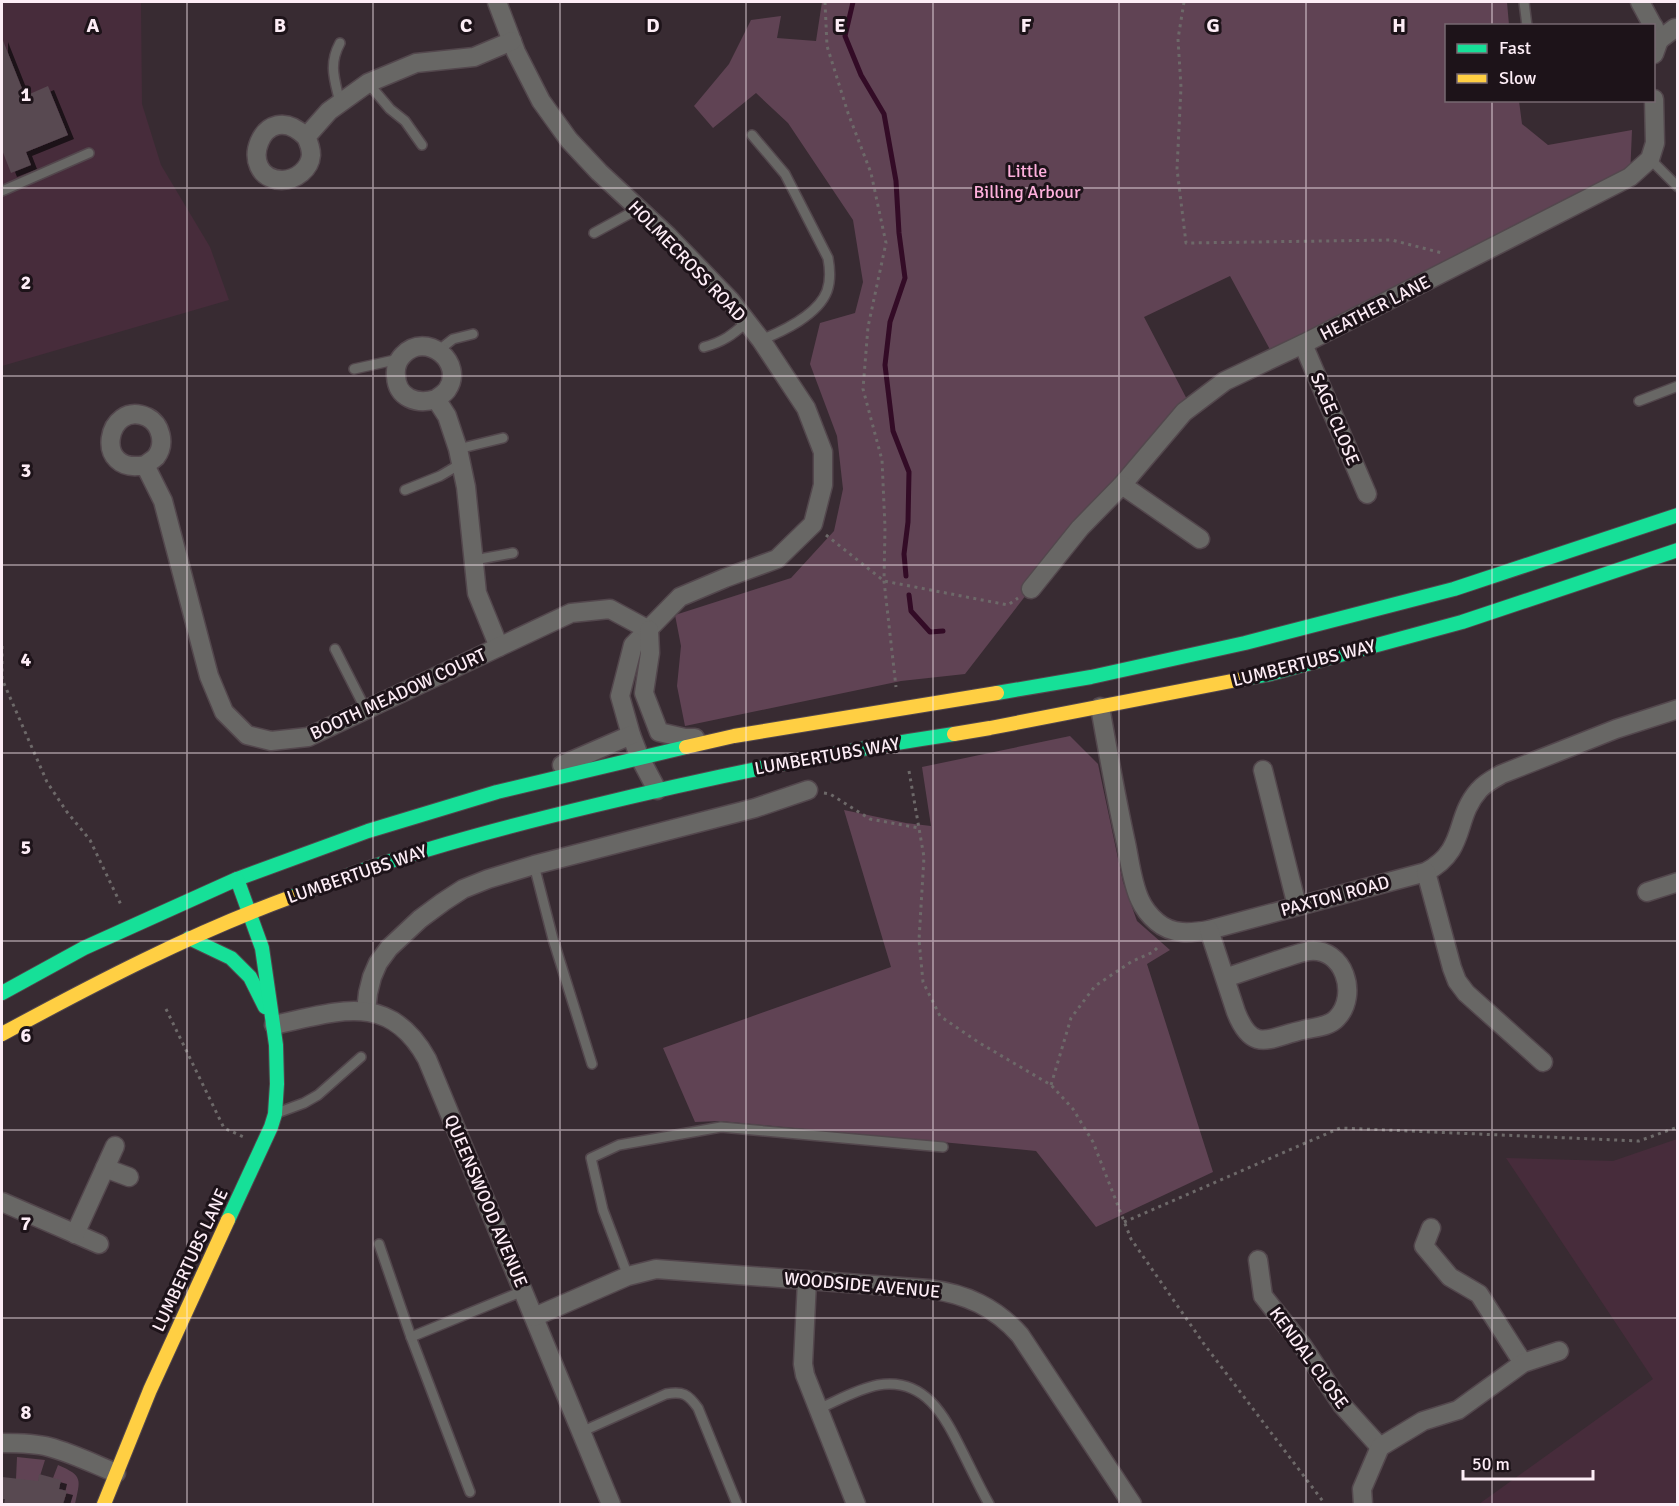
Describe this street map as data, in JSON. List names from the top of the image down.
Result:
{
  "streets": {
    "main road": ["LUMBERTUBS WAY", "LUMBERTUBS LANE"],
    "street": [
      "HOLMECROSS ROAD",
      "HEATHER LANE",
      "SAGE CLOSE",
      "BOOTH MEADOW COURT",
      "PAXTON ROAD",
      "QUEENSWOOD AVENUE",
      "WOODSIDE AVENUE",
      "KENDAL CLOSE"
    ]
  },
  "crossings": [
    ["HEATHER LANE", "SAGE CLOSE"],
    ["LUMBERTUBS WAY", "QUEENSWOOD AVENUE"],
    ["LUMBERTUBS WAY", "LUMBERTUBS LANE"],
    ["QUEENSWOOD AVENUE", "LUMBERTUBS LANE"],
    ["QUEENSWOOD AVENUE", "WOODSIDE AVENUE"]
  ],
  "parks": ["Little Billing Arbour"],
  "legend": ["Fast", "Slow"],
  "scale_bar": "50 m",
  "grid": {
    "columns": [
      "A",
      "B",
      "C",
      "D",
      "E",
      "F",
      "G",
      "H"
    ],
    "rows": [
      "1",
      "2",
      "3",
      "4",
      "5",
      "6",
      "7",
      "8"
    ]
  }
}
